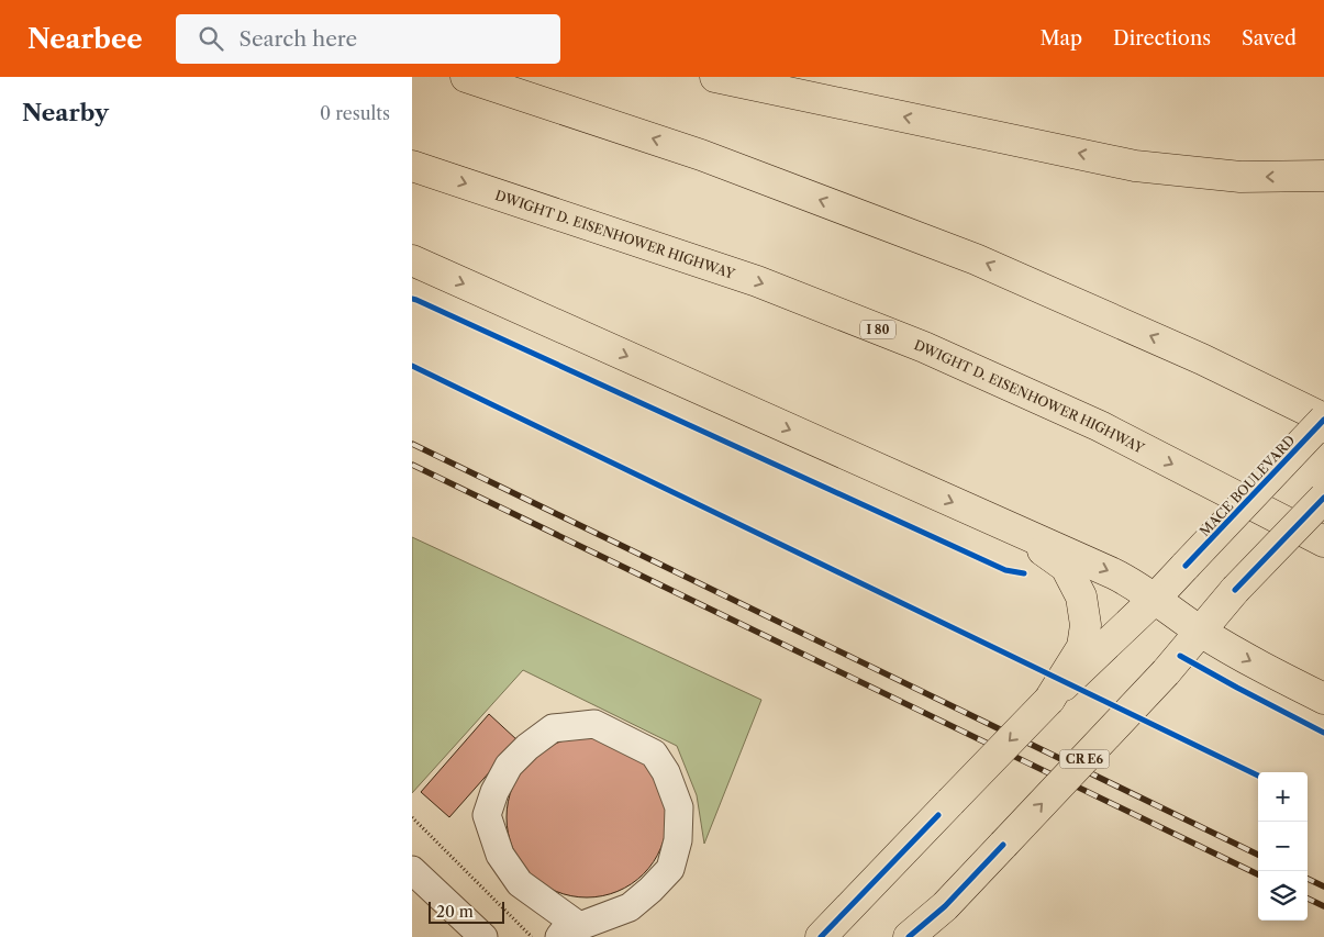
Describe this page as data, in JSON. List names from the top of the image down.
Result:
{
  "streets": {
    "main road": [
      "DWIGHT D. EISENHOWER HIGHWAY",
      "I 80",
      "MACE BOULEVARD",
      "CR E6"
    ]
  },
  "scale_bar": "20 m",
  "page": {
    "header": "Nearbee",
    "search": "Search here",
    "nav": ["Map", "Directions", "Saved"],
    "heading": ["Nearby", "0 results"],
    "map_buttons": ["+", "−"],
    "scale": "20 m"
  }
}
